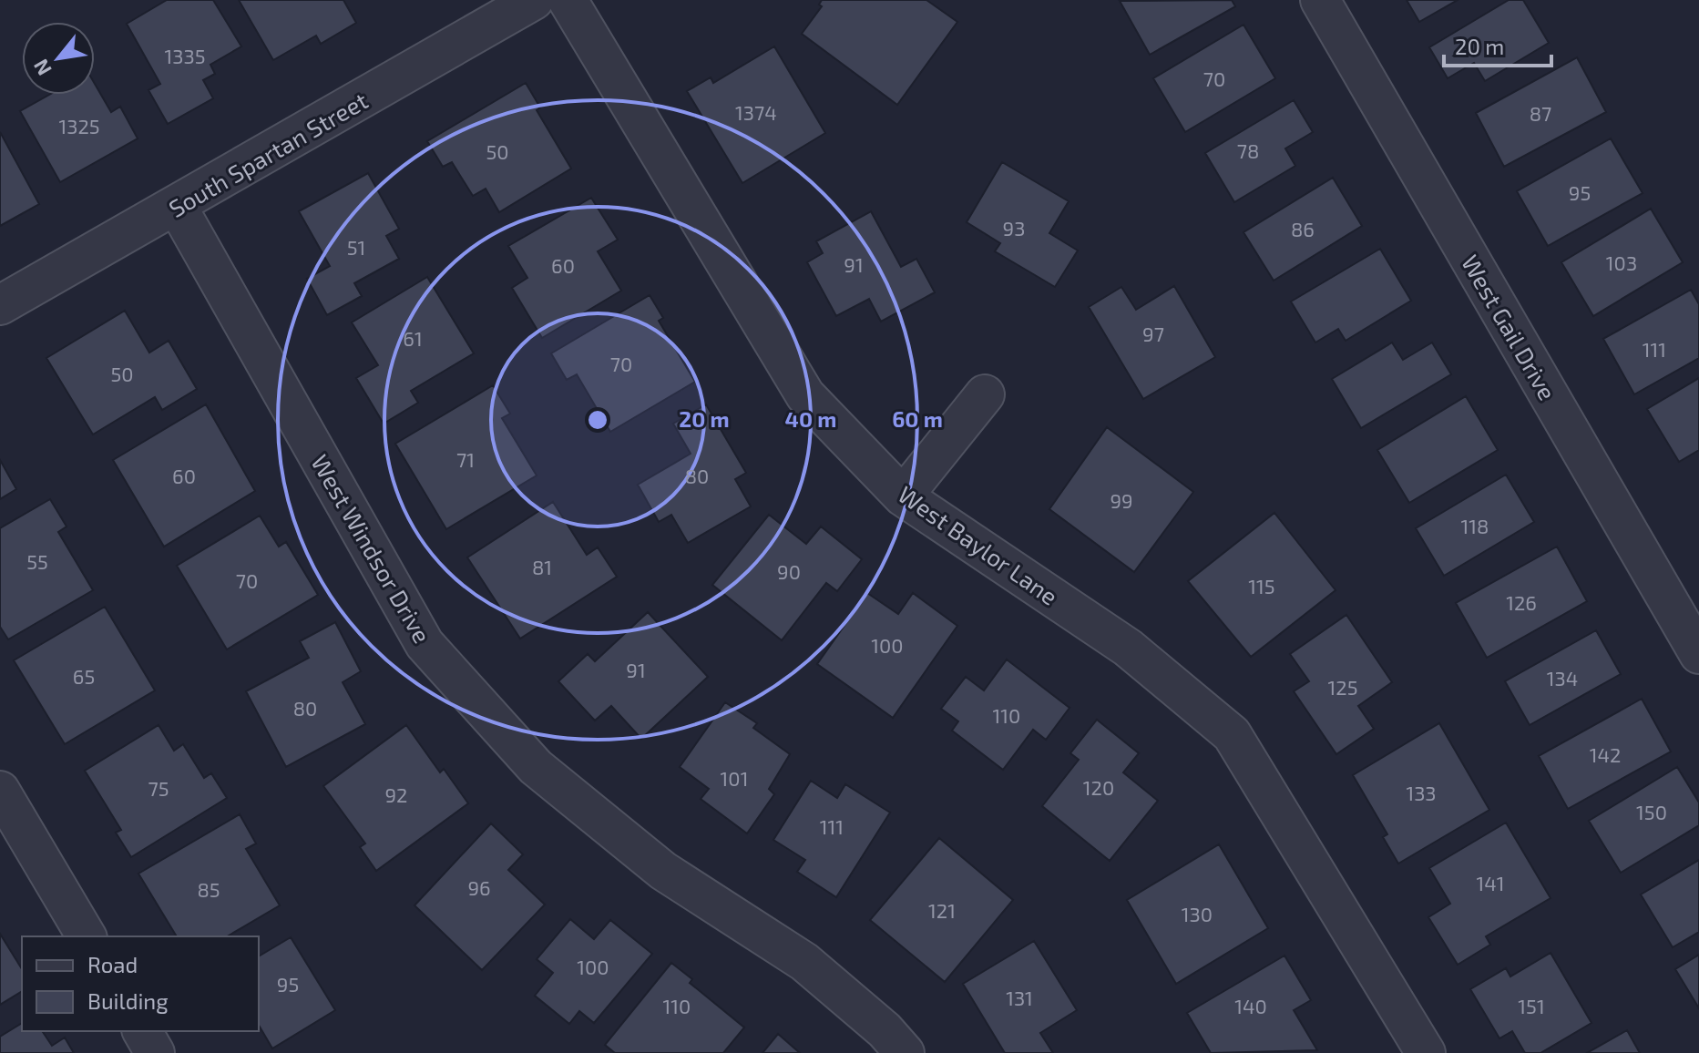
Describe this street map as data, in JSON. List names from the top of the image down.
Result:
{
  "streets": {
    "street": [
      "South Spartan Street",
      "West Gail Drive",
      "West Baylor Lane",
      "West Windsor Drive"
    ]
  },
  "crossings": [
    ["South Spartan Street", "West Windsor Drive"]
  ],
  "house_numbers": [
    "1335",
    "70",
    "1374",
    "87",
    "1325",
    "78",
    "50",
    "95",
    "93",
    "86",
    "51",
    "103",
    "91",
    "60",
    "97",
    "61",
    "111",
    "70",
    "50",
    "71",
    "60",
    "80",
    "99",
    "118",
    "55",
    "81",
    "90",
    "70",
    "115",
    "126",
    "100",
    "91",
    "65",
    "134",
    "125",
    "80",
    "110",
    "142",
    "101",
    "120",
    "75",
    "133",
    "92",
    "150",
    "111",
    "141",
    "96",
    "85",
    "121",
    "130",
    "100",
    "95",
    "131",
    "110",
    "140",
    "151"
  ],
  "legend": ["Road", "Building"],
  "scale_bar": "20 m",
  "north": "bottom left",
  "rings": ["20 m", "40 m", "60 m"]
}
